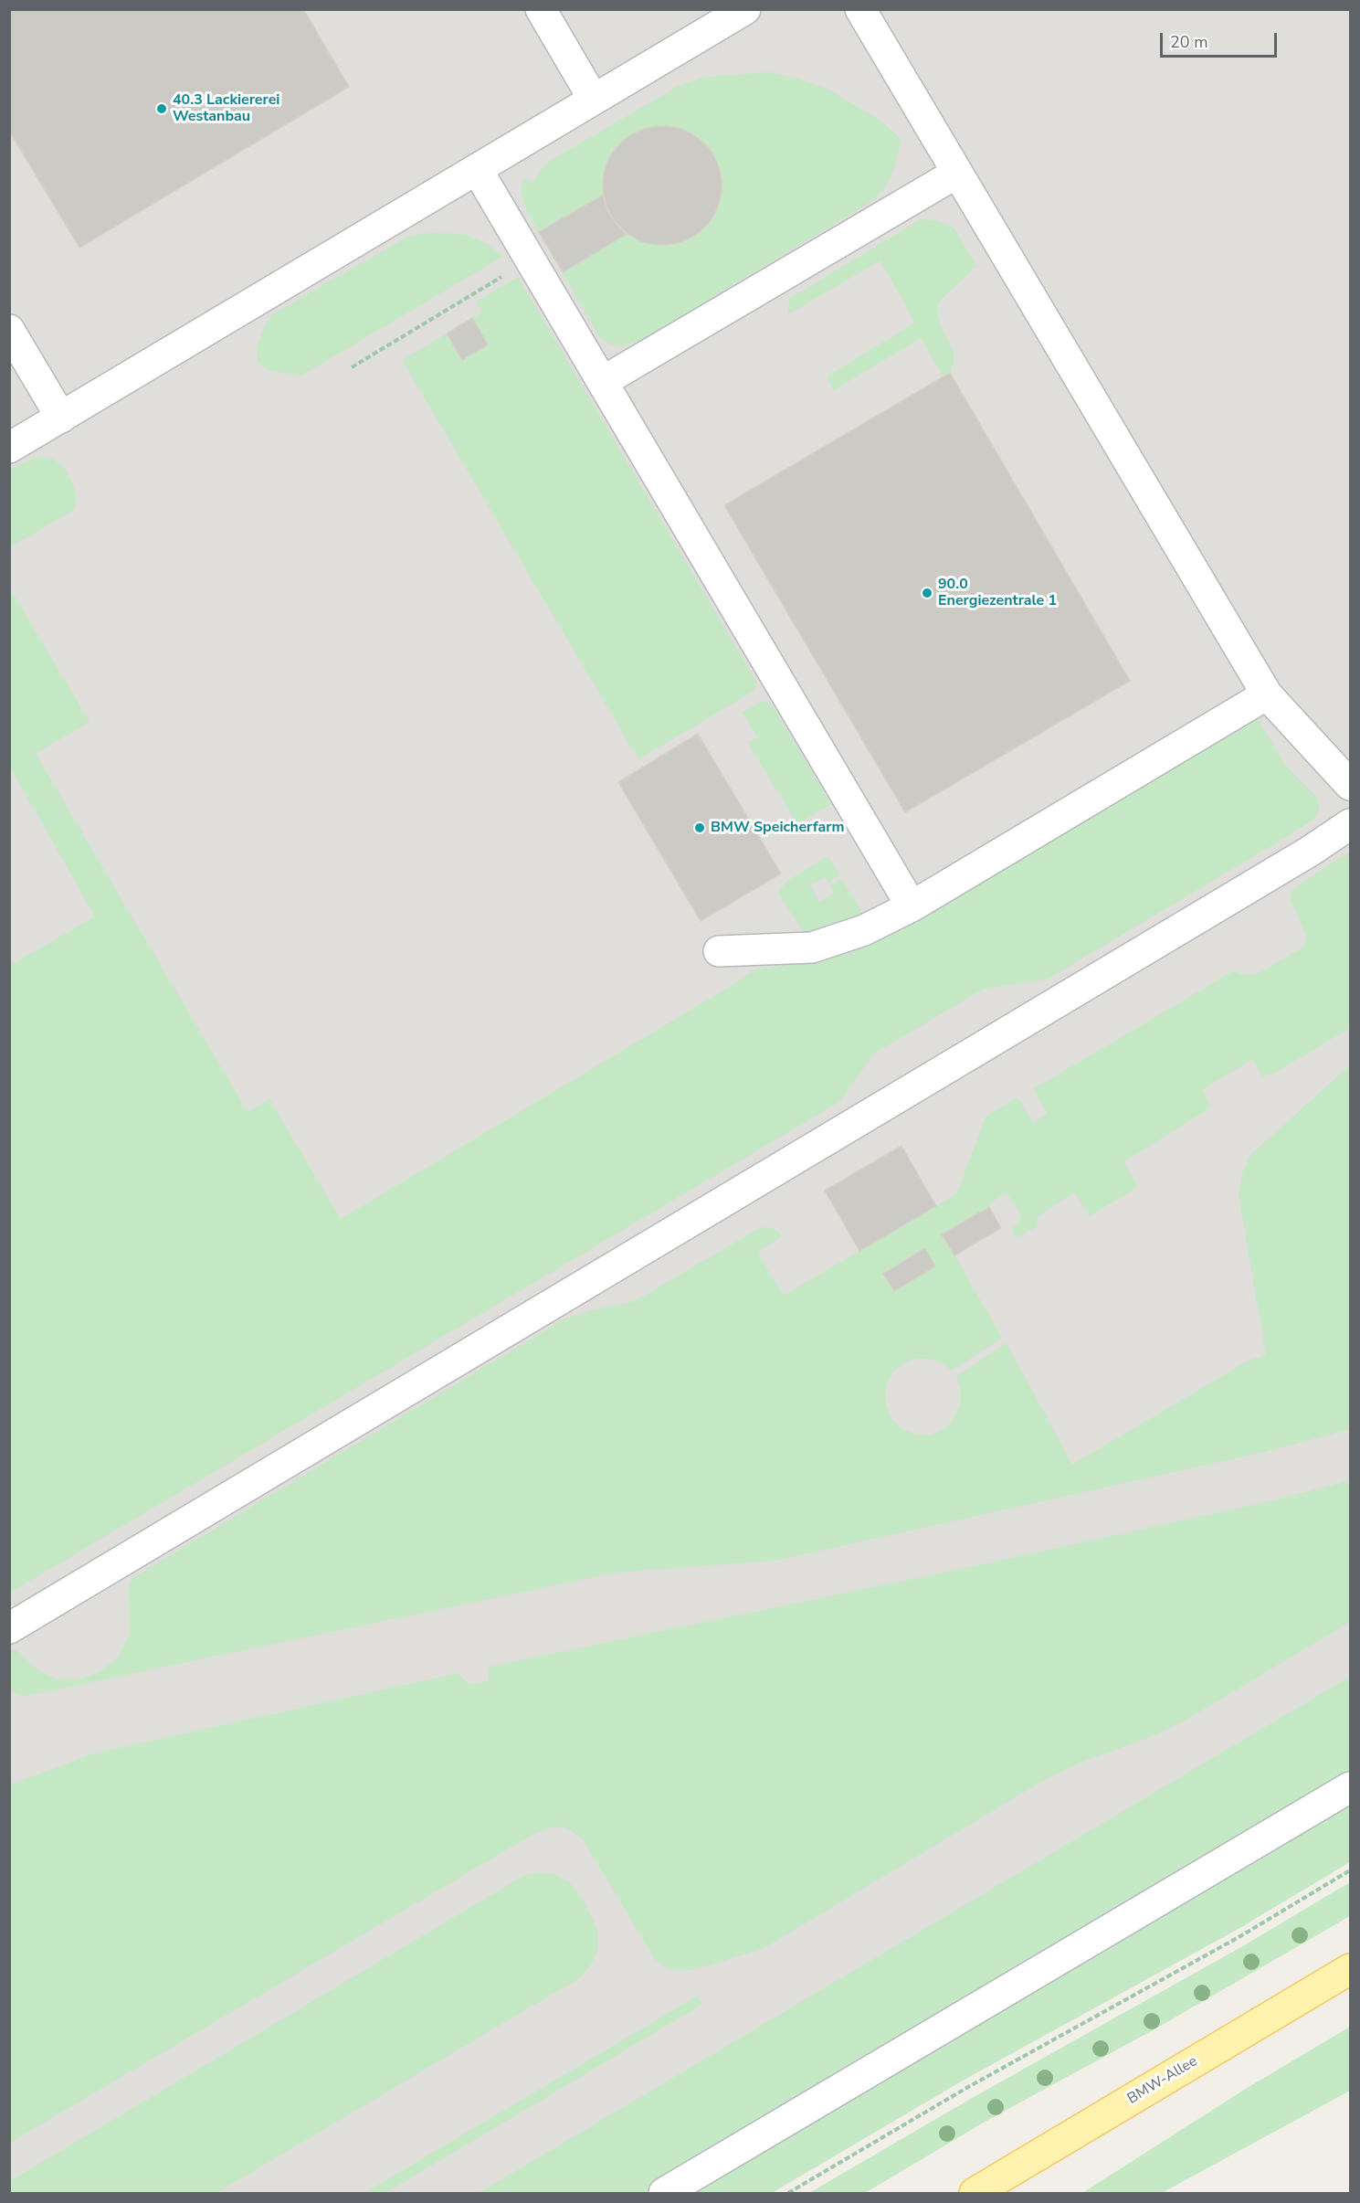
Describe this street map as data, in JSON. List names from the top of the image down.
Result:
{
  "streets": {
    "main road": ["BMW-Allee"]
  },
  "places": ["40.3 Lackiererei Westanbau", "90.0 Energiezentrale 1", "BMW Speicherfarm"],
  "scale_bar": "20 m"
}
